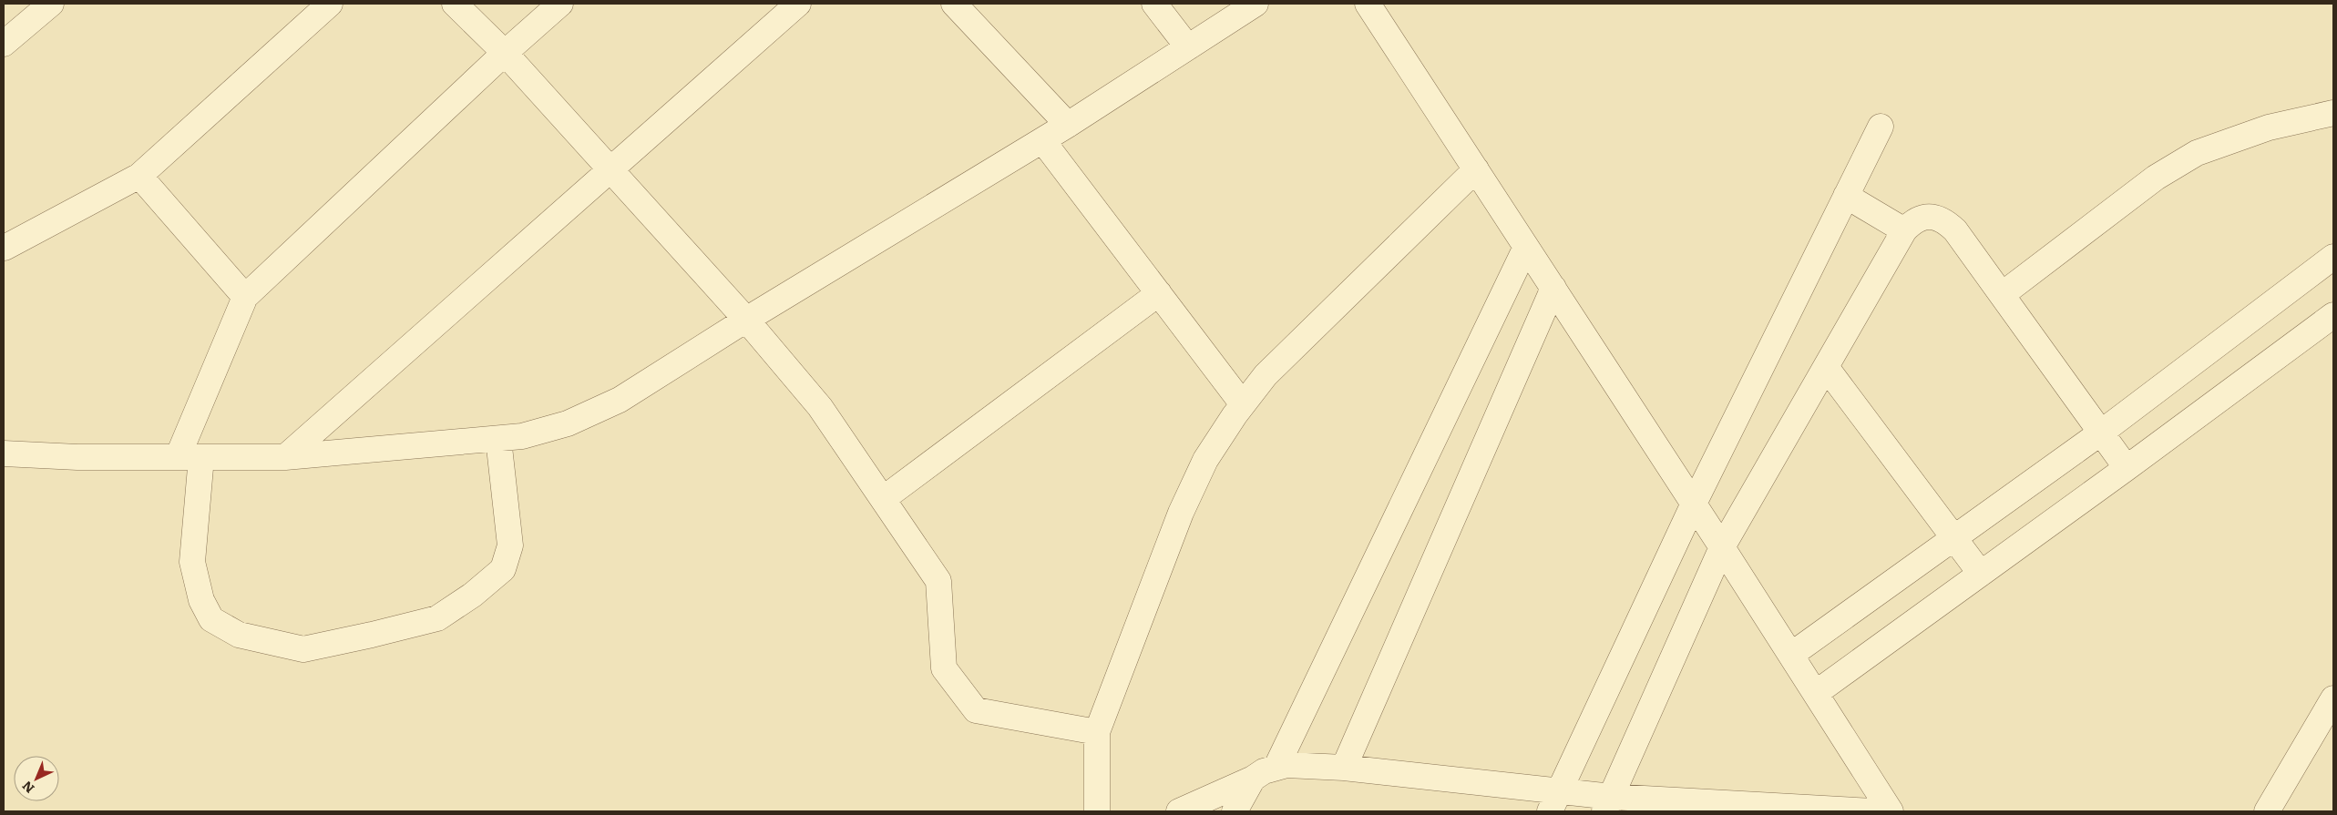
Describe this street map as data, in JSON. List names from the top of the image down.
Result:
{
  "north": "bottom left"
}
